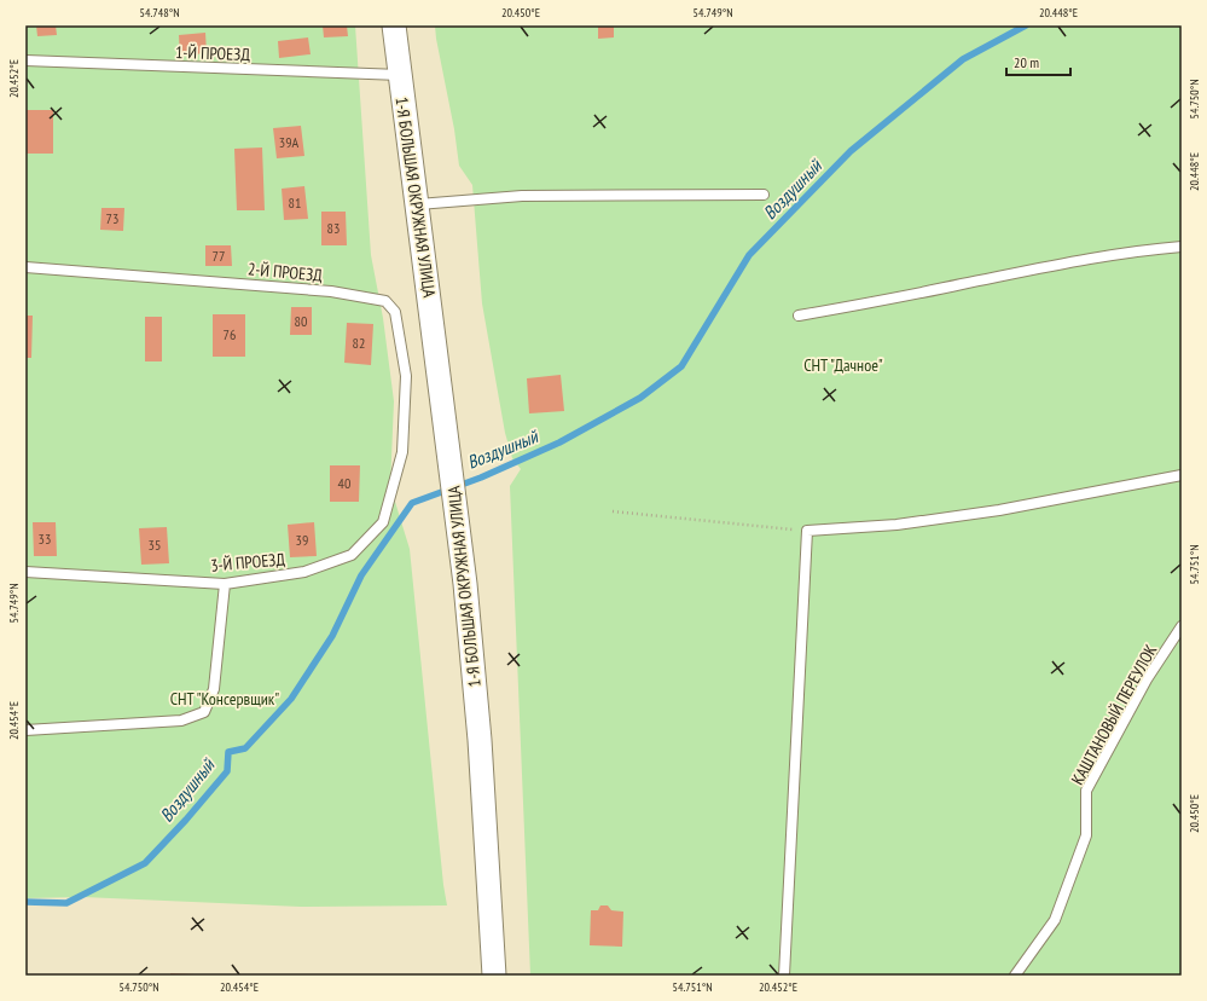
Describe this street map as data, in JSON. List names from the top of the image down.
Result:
{
  "streets": {
    "street": ["1-Я БОЛЬШАЯ ОКРУЖНАЯ УЛИЦА"],
    "lane": [
      "1-Й ПРОЕЗД",
      "2-Й ПРОЕЗД",
      "3-Й ПРОЕЗД",
      "КАШТАНОВЫЙ ПЕРЕУЛОК"
    ]
  },
  "crossings": [
    ["1-Й ПРОЕЗД", "1-Я БОЛЬШАЯ ОКРУЖНАЯ УЛИЦА"],
    ["2-Й ПРОЕЗД", "3-Й ПРОЕЗД"]
  ],
  "water": ["Воздушный"],
  "parks": ["СНТ \"Дачное\"", "СНТ \"Консервщик\""],
  "house_numbers": [
    "39А",
    "81",
    "73",
    "83",
    "77",
    "80",
    "76",
    "82",
    "40",
    "33",
    "39",
    "35"
  ],
  "scale_bar": "20 m",
  "coordinates": [
    "54.748°N",
    "20.450°E",
    "54.749°N",
    "20.448°E",
    "20.452°E",
    "54.750°N",
    "54.751°N",
    "20.454°E"
  ]
}
